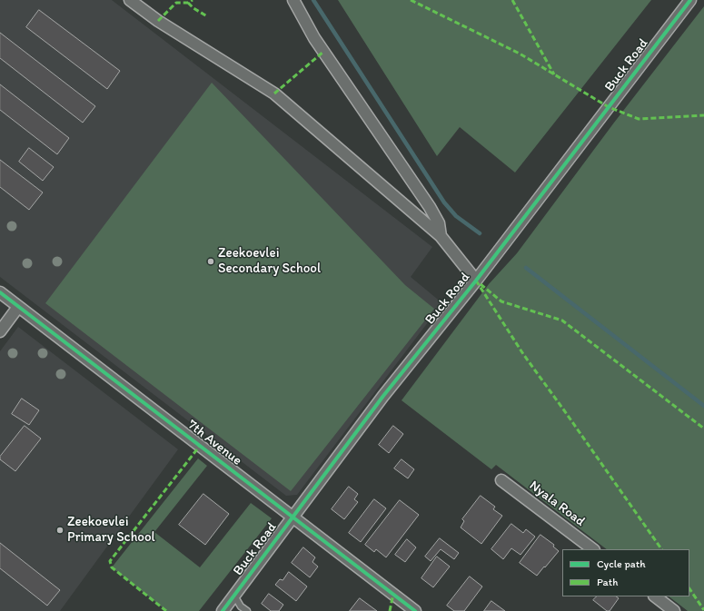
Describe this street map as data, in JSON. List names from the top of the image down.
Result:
{
  "streets": {
    "street": ["Buck Road", "7th Avenue", "Nyala Road"]
  },
  "crossings": [
    ["Buck Road", "7th Avenue"]
  ],
  "places": ["Zeekoevlei Secondary School", "Zeekoevlei Primary School"],
  "legend": ["Cycle path", "Path"]
}
